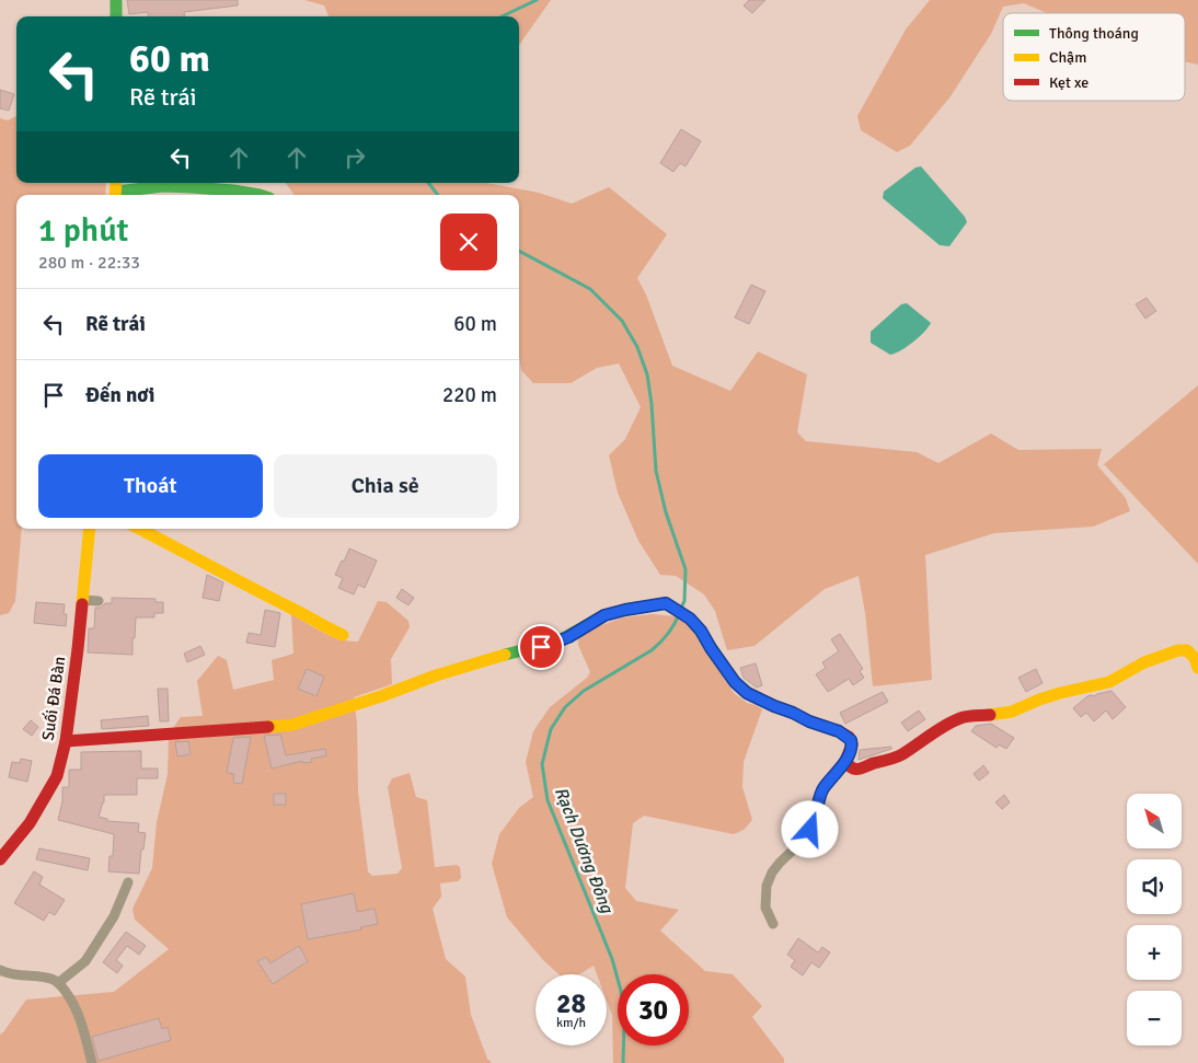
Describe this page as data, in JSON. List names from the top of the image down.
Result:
{
  "streets": {
    "street": ["Suối Đá Bàn"]
  },
  "water": ["Rạch Dương Đông"],
  "legend": ["Thông thoáng", "Chậm", "Kẹt xe"],
  "north": "top left",
  "page": {
    "turn": ["60 m", "Rẽ trái"],
    "heading": ["1 phút", "280 m · 22:33"],
    "list": [
      {
        "name": "Rẽ trái",
        "value": "60 m"
      },
      {
        "name": "Đến nơi",
        "value": "220 m"
      }
    ],
    "buttons": ["Thoát", "Chia sẻ"],
    "map_buttons": ["+", "−"],
    "speed": "28 km/h",
    "limit": "30"
  }
}
